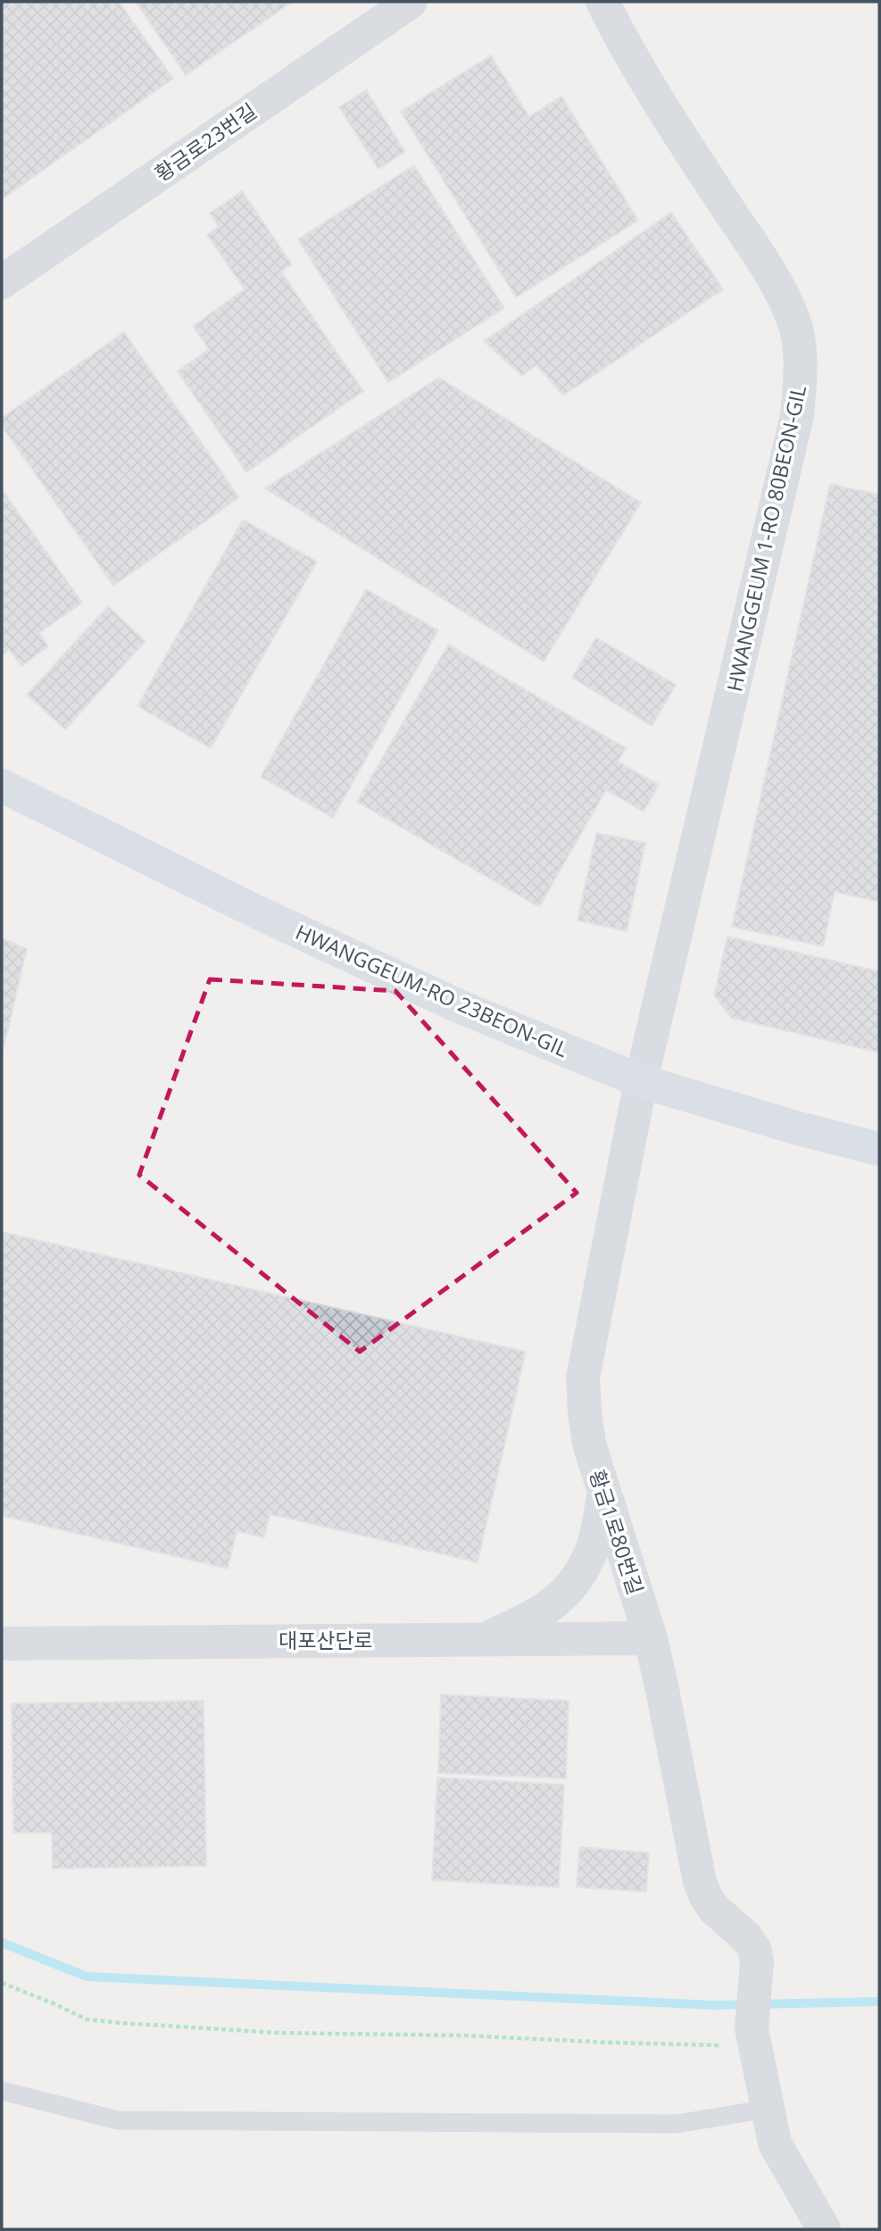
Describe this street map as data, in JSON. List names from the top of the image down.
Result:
{
  "streets": {
    "street": [
      "황금로23번길",
      "HWANGGEUM 1-RO 80BEON-GIL",
      "HWANGGEUM-RO 23BEON-GIL",
      "황금1로80번길",
      "대포산단로"
    ]
  },
  "crossings": [
    ["HWANGGEUM 1-RO 80BEON-GIL", "HWANGGEUM-RO 23BEON-GIL"],
    ["HWANGGEUM 1-RO 80BEON-GIL", "황금1로80번길"],
    ["HWANGGEUM-RO 23BEON-GIL", "황금1로80번길"],
    ["황금1로80번길", "대포산단로"]
  ]
}
